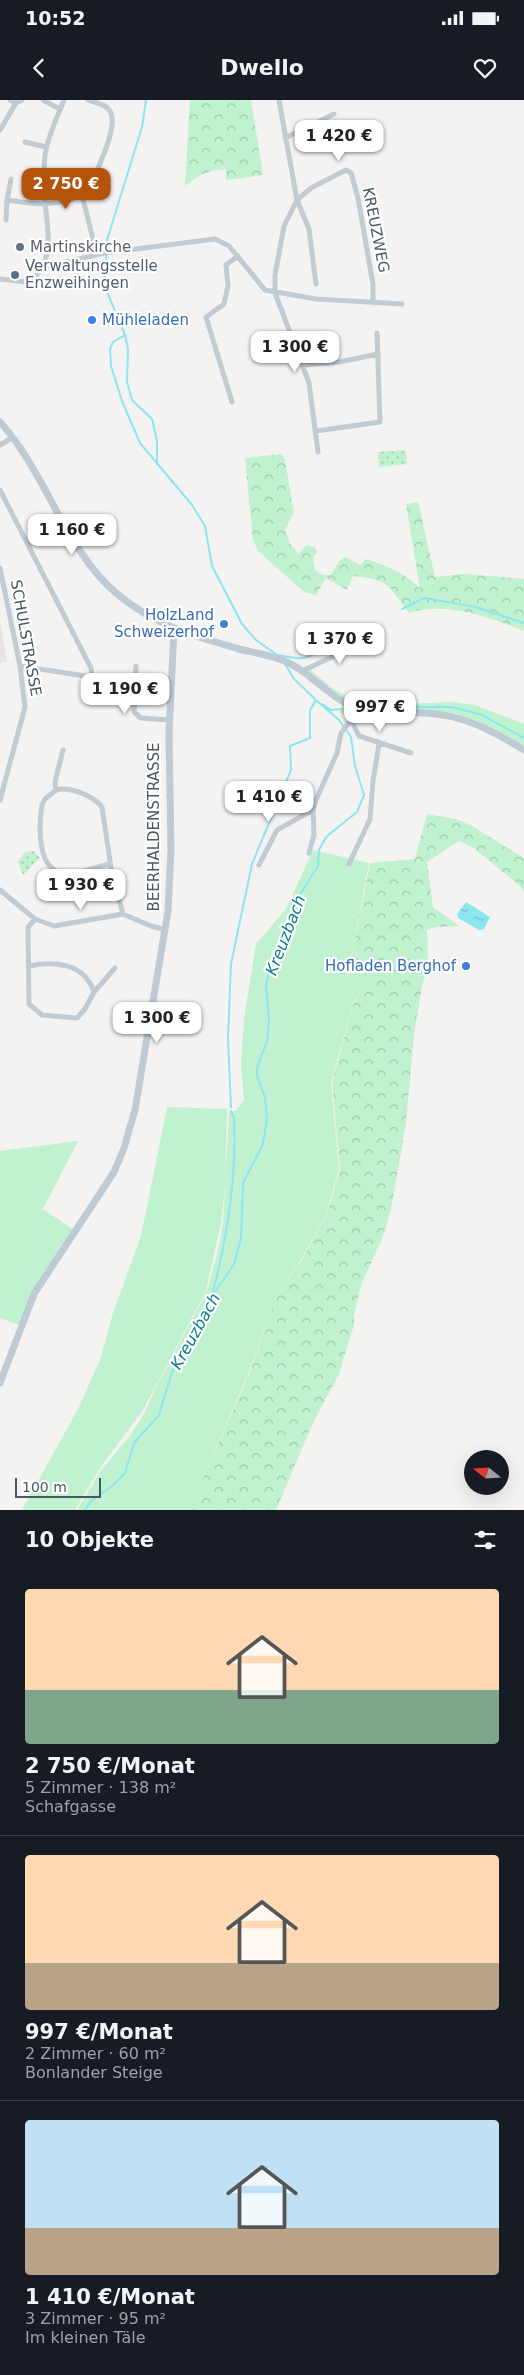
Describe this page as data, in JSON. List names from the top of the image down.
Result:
{
  "streets": {
    "street": ["KREUZWEG", "SCHULSTRASSE", "BEERHALDENSTRASSE"]
  },
  "water": ["Kreuzbach"],
  "places": [
    "Martinskirche",
    "Verwaltungsstelle Enzweihingen",
    "Mühleladen",
    "HolzLand Schweizerhof",
    "Hofladen Berghof"
  ],
  "scale_bar": "100 m",
  "north": "left",
  "page": {
    "status": "10:52",
    "header": "Dwello",
    "price": [
      "1 420 €",
      "2 750 €",
      "1 300 €",
      "1 160 €",
      "1 370 €",
      "1 190 €",
      "997 €",
      "1 410 €",
      "1 930 €",
      "1 300 €"
    ],
    "scale": "100 m",
    "heading": "10 Objekte",
    "list": [
      {
        "name": "2 750 €/Monat",
        "note": "5 Zimmer · 138 m² · Schafgasse"
      },
      {
        "name": "997 €/Monat",
        "note": "2 Zimmer · 60 m² · Bonlander Steige"
      },
      {
        "name": "1 410 €/Monat",
        "note": "3 Zimmer · 95 m² · Im kleinen Täle"
      }
    ]
  }
}
